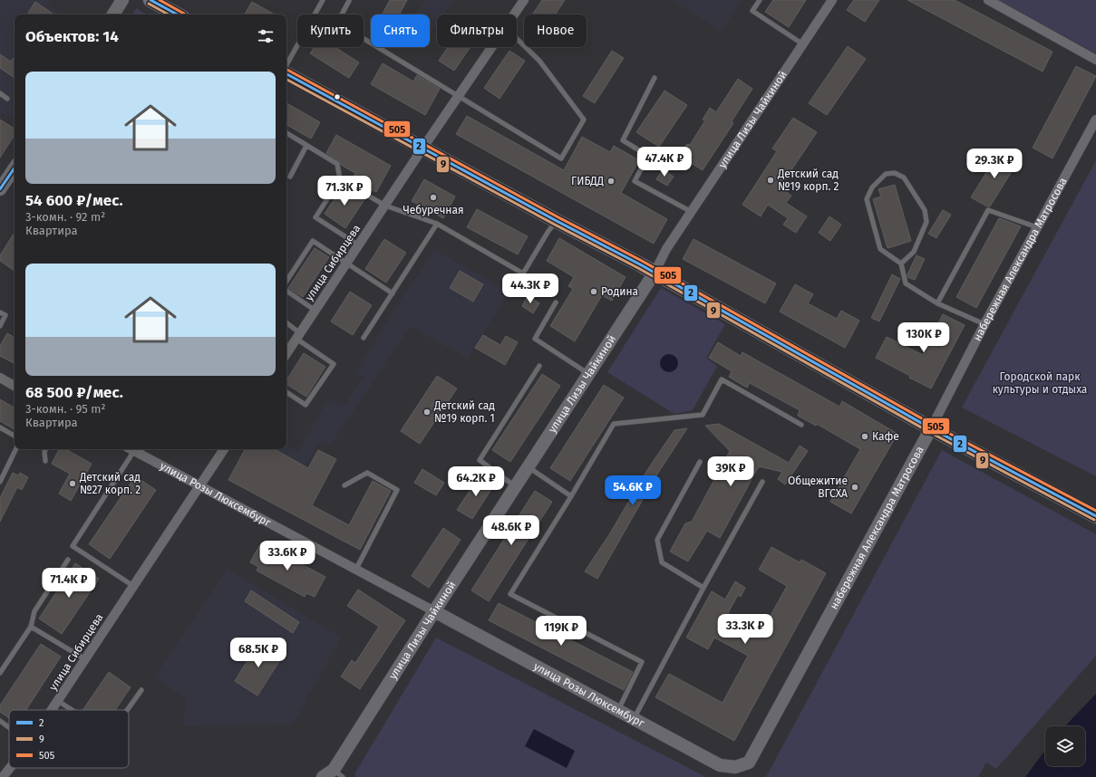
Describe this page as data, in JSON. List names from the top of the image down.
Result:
{
  "streets": {
    "street": [
      "улица Лизы Чайкиной",
      "набережная Александра Матросова",
      "улица Сибирцева",
      "улица Розы Люксембург"
    ]
  },
  "crossings": [
    ["улица Лизы Чайкиной", "улица Розы Люксембург"],
    ["набережная Александра Матросова", "улица Розы Люксембург"],
    ["улица Сибирцева", "улица Розы Люксембург"]
  ],
  "parks": ["Городской парк культуры и отдыха"],
  "places": [
    "Детский сад №19 корп. 2",
    "ГИБДД",
    "Чебуречная",
    "Родина",
    "Детский сад №19 корп. 1",
    "Кафе",
    "Детский сад №27 корп. 2",
    "Общежитие ВГСХА"
  ],
  "lines": ["transit line 2", "transit line 505", "transit line 9"],
  "legend": ["2", "9", "505"],
  "page": {
    "chip": [
      "Купить",
      "Снять",
      "Фильтры",
      "Новое"
    ],
    "heading": "Объектов: 14",
    "list": [
      {
        "name": "54 600 ₽/мес.",
        "note": "3-комн. · 92 m² · Квартира"
      },
      {
        "name": "68 500 ₽/мес.",
        "note": "3-комн. · 95 m² · Квартира"
      }
    ],
    "price": [
      "47.4K ₽",
      "29.3K ₽",
      "71.3K ₽",
      "44.3K ₽",
      "130K ₽",
      "39K ₽",
      "64.2K ₽",
      "54.6K ₽",
      "48.6K ₽",
      "33.6K ₽",
      "71.4K ₽",
      "33.3K ₽",
      "119K ₽",
      "68.5K ₽"
    ]
  }
}
